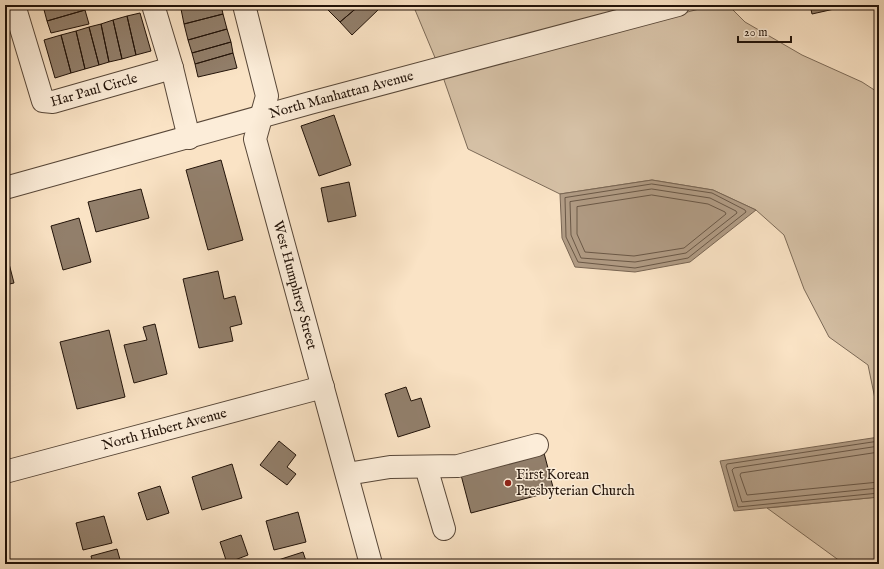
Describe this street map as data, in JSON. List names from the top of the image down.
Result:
{
  "streets": {
    "street": [
      "Har Paul Circle",
      "North Manhattan Avenue",
      "West Humphrey Street",
      "North Hubert Avenue"
    ]
  },
  "crossings": [
    ["North Manhattan Avenue", "West Humphrey Street"],
    ["West Humphrey Street", "North Hubert Avenue"]
  ],
  "places": ["First Korean Presbyterian Church"],
  "scale_bar": "20 m"
}
